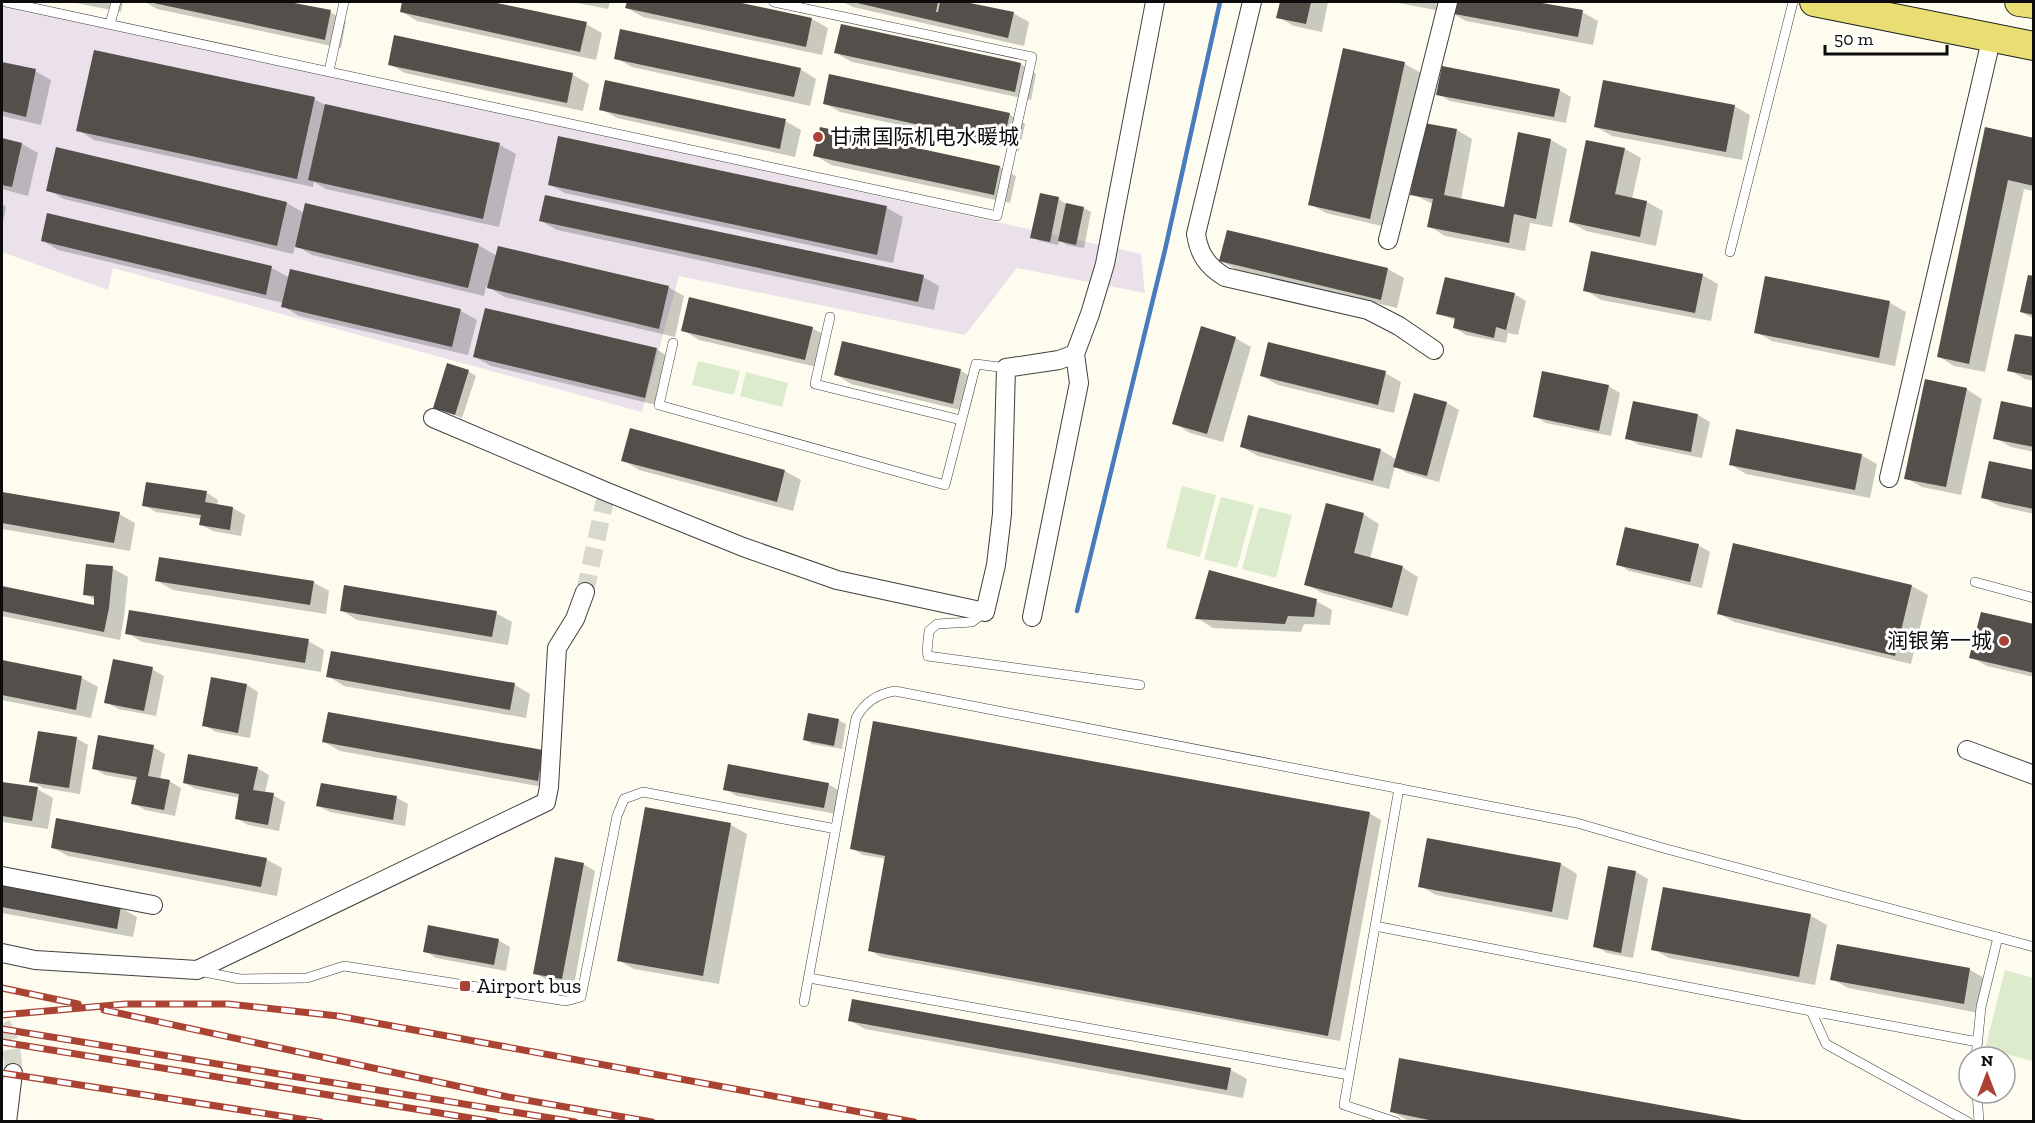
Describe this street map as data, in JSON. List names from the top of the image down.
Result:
{
  "places": {
    "other": ["甘肃国际机电水暖城", "润银第一城"],
    "transit": ["Airport bus"]
  },
  "scale_bar": "50 m",
  "north": "top"
}
